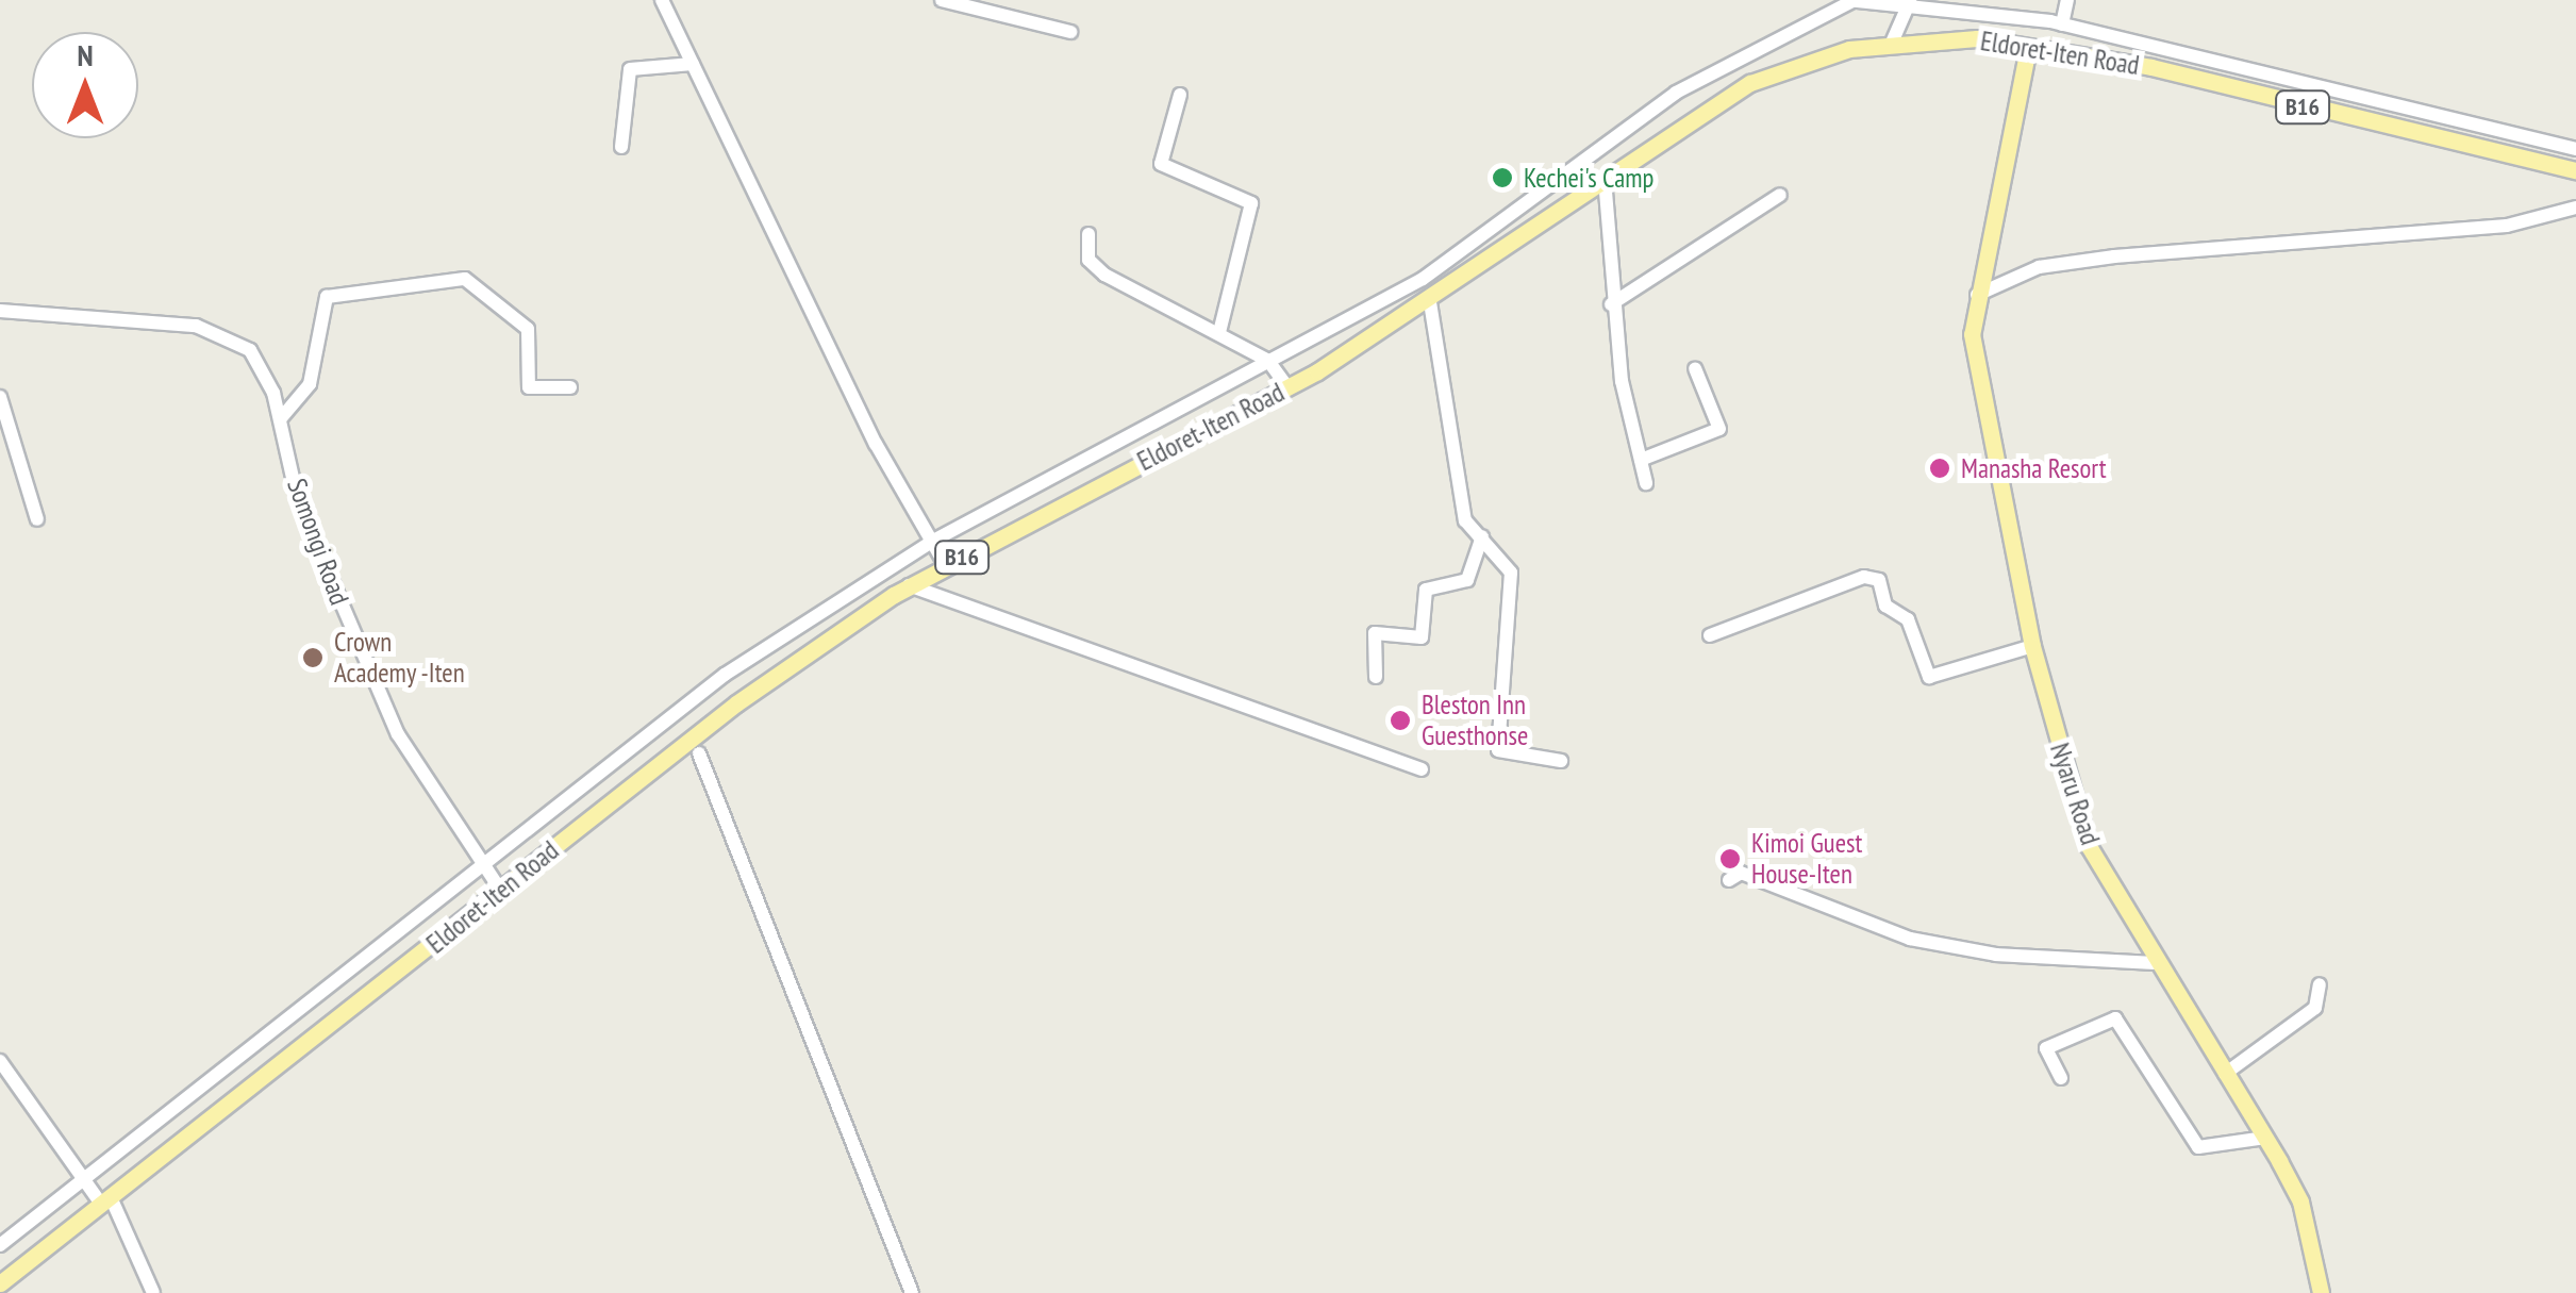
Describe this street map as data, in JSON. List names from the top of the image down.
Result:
{
  "streets": {
    "main road": ["Eldoret-Iten Road", "B16", "Nyaru Road"],
    "street": ["Somongi Road"]
  },
  "crossings": [
    ["Eldoret-Iten Road", "Somongi Road"],
    ["Eldoret-Iten Road", "Nyaru Road"]
  ],
  "places": [
    "Kechei's Camp",
    "Manasha Resort",
    "Crown Academy -Iten",
    "Bleston Inn Guesthonse",
    "Kimoi Guest House-Iten"
  ],
  "north": "top"
}
